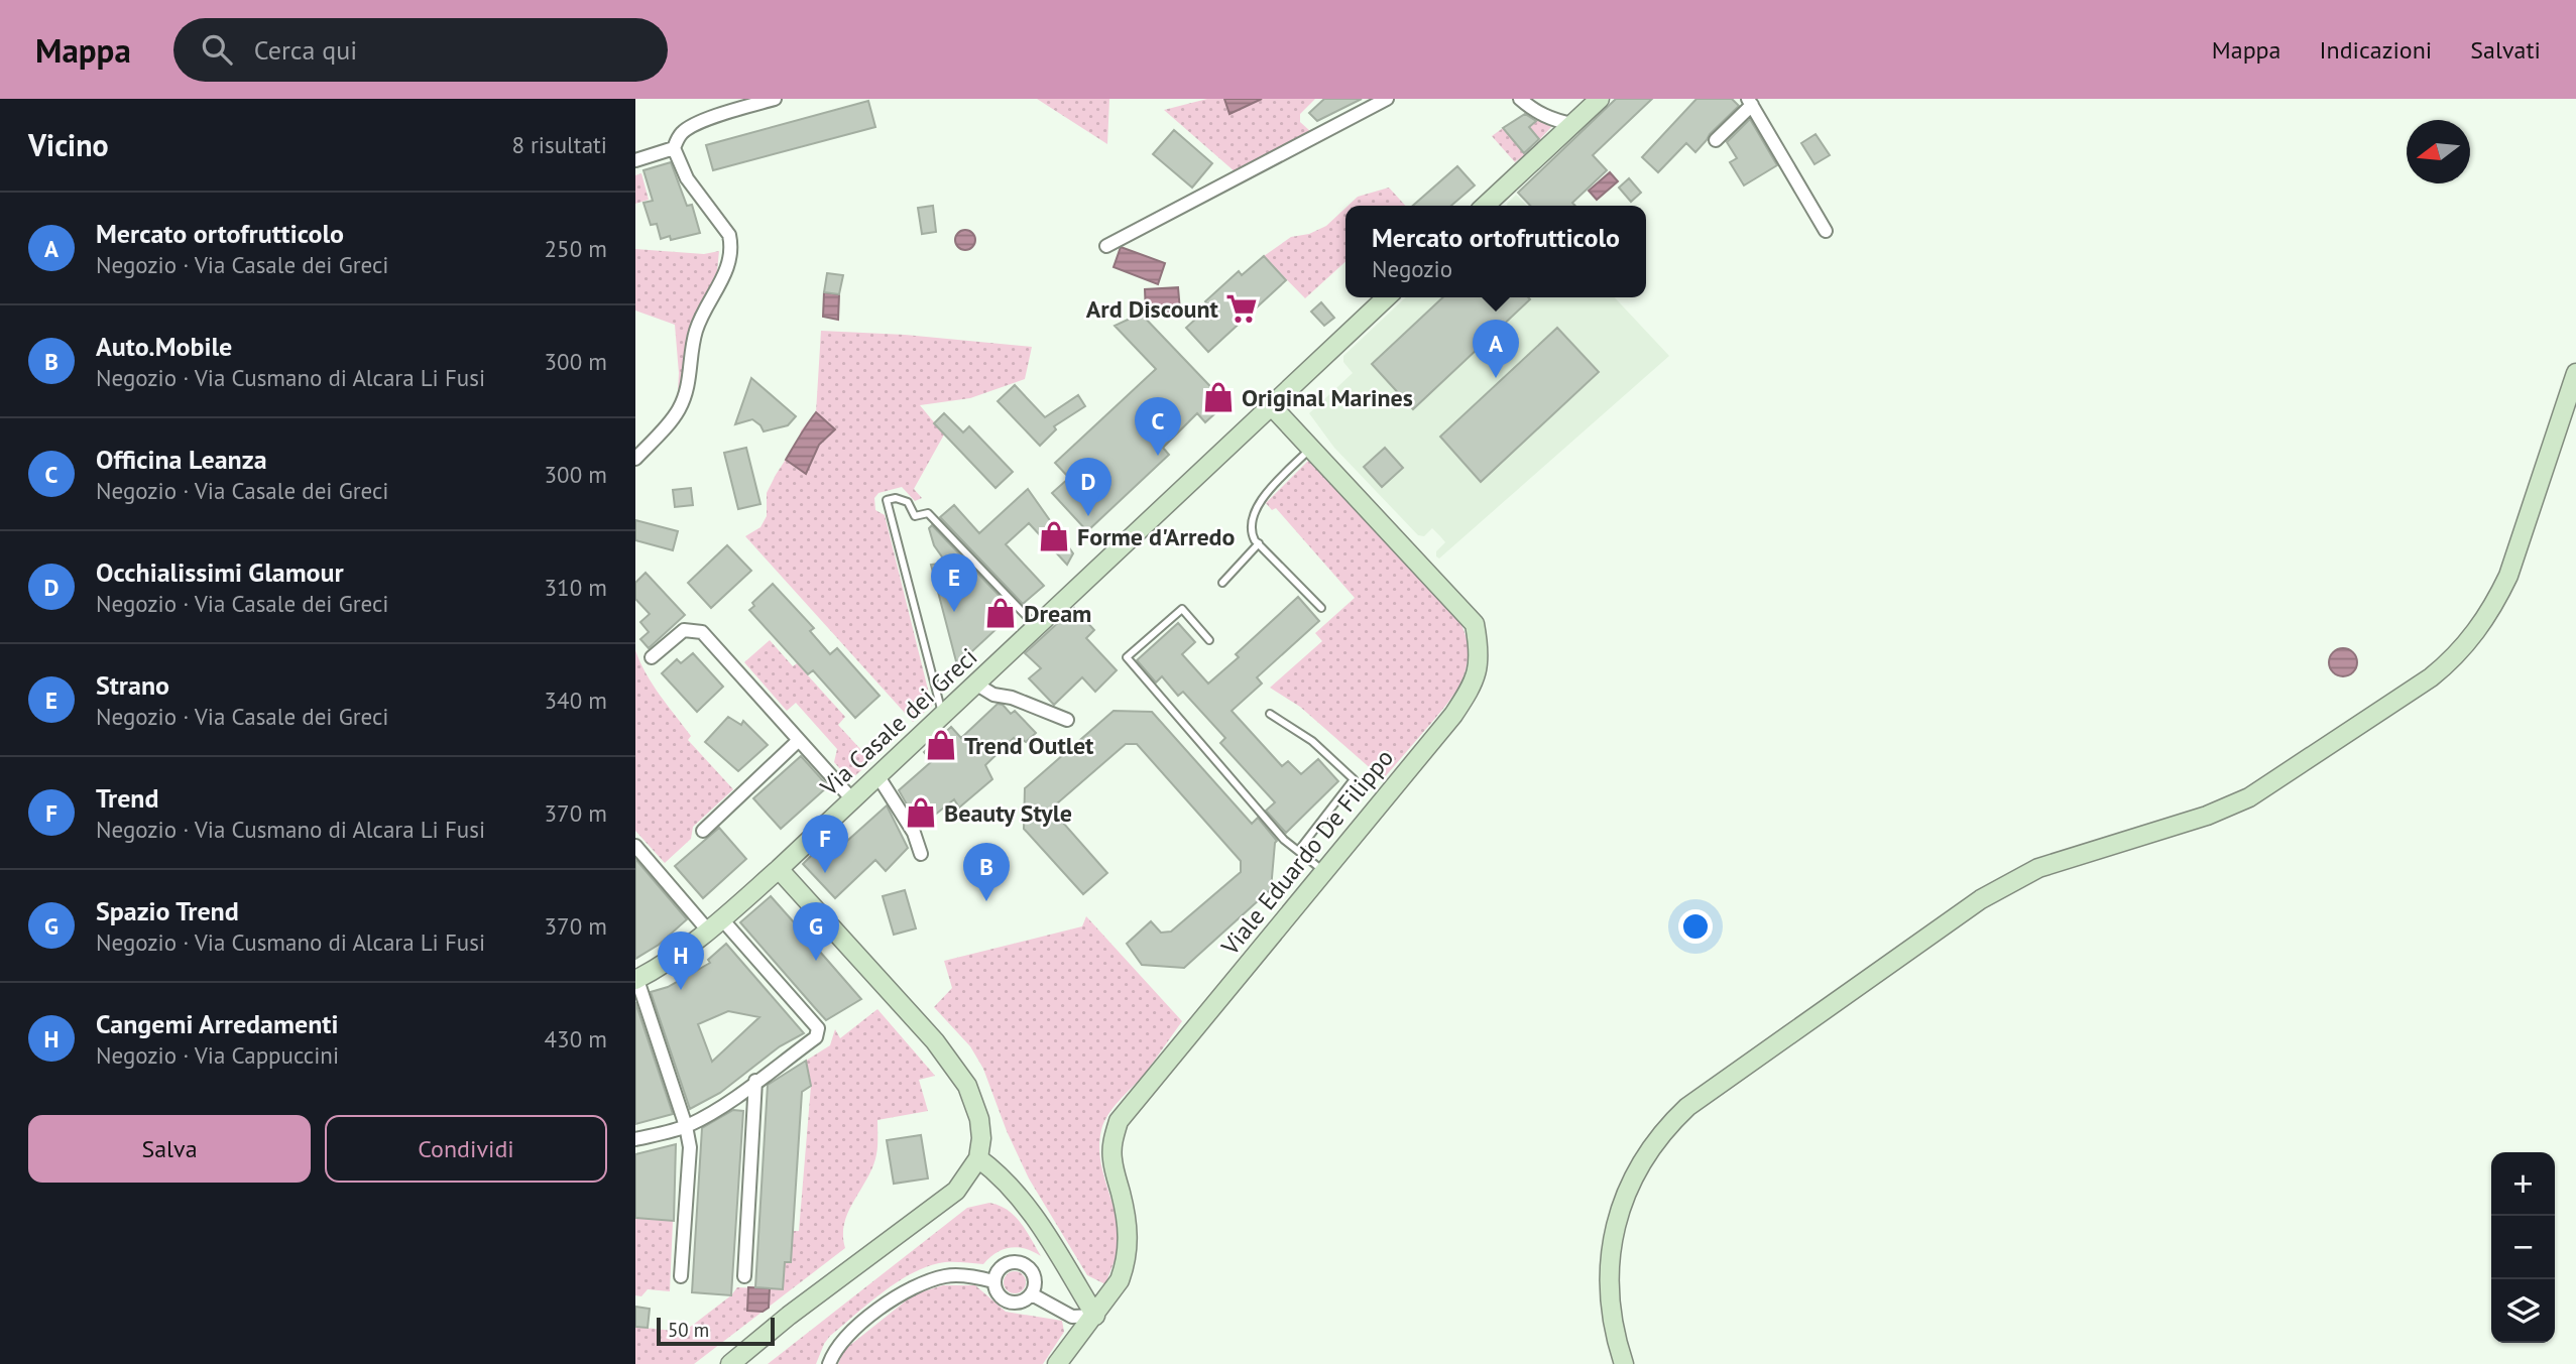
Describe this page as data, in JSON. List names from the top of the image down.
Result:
{
  "streets": {
    "street": ["Via Casale dei Greci", "Viale Eduardo De Filippo"]
  },
  "crossings": [
    ["Via Casale dei Greci", "Viale Eduardo De Filippo"]
  ],
  "places": {
    "supermarket": ["Ard Discount"],
    "shop": [
      "Original Marines",
      "Forme d'Arredo",
      "Dream",
      "Trend Outlet",
      "Beauty Style"
    ]
  },
  "scale_bar": "50 m",
  "north": "left",
  "page": {
    "header": "Mappa",
    "search": "Cerca qui",
    "nav": ["Mappa", "Indicazioni", "Salvati"],
    "heading": ["Vicino", "8 risultati"],
    "list": [
      {
        "mark": "A",
        "name": "Mercato ortofrutticolo",
        "note": "Negozio · Via Casale dei Greci",
        "value": "250 m"
      },
      {
        "mark": "B",
        "name": "Auto.Mobile",
        "note": "Negozio · Via Cusmano di Alcara Li Fusi",
        "value": "300 m"
      },
      {
        "mark": "C",
        "name": "Officina Leanza",
        "note": "Negozio · Via Casale dei Greci",
        "value": "300 m"
      },
      {
        "mark": "D",
        "name": "Occhialissimi Glamour",
        "note": "Negozio · Via Casale dei Greci",
        "value": "310 m"
      },
      {
        "mark": "E",
        "name": "Strano",
        "note": "Negozio · Via Casale dei Greci",
        "value": "340 m"
      },
      {
        "mark": "F",
        "name": "Trend",
        "note": "Negozio · Via Cusmano di Alcara Li Fusi",
        "value": "370 m"
      },
      {
        "mark": "G",
        "name": "Spazio Trend",
        "note": "Negozio · Via Cusmano di Alcara Li Fusi",
        "value": "370 m"
      },
      {
        "mark": "H",
        "name": "Cangemi Arredamenti",
        "note": "Negozio · Via Cappuccini",
        "value": "430 m"
      }
    ],
    "popup": ["Mercato ortofrutticolo", "Negozio"],
    "pins": [
      "A",
      "C",
      "D",
      "E",
      "F",
      "B",
      "G",
      "H"
    ],
    "buttons": ["Salva", "Condividi"],
    "map_buttons": ["+", "−"],
    "scale": "50 m"
  }
}
